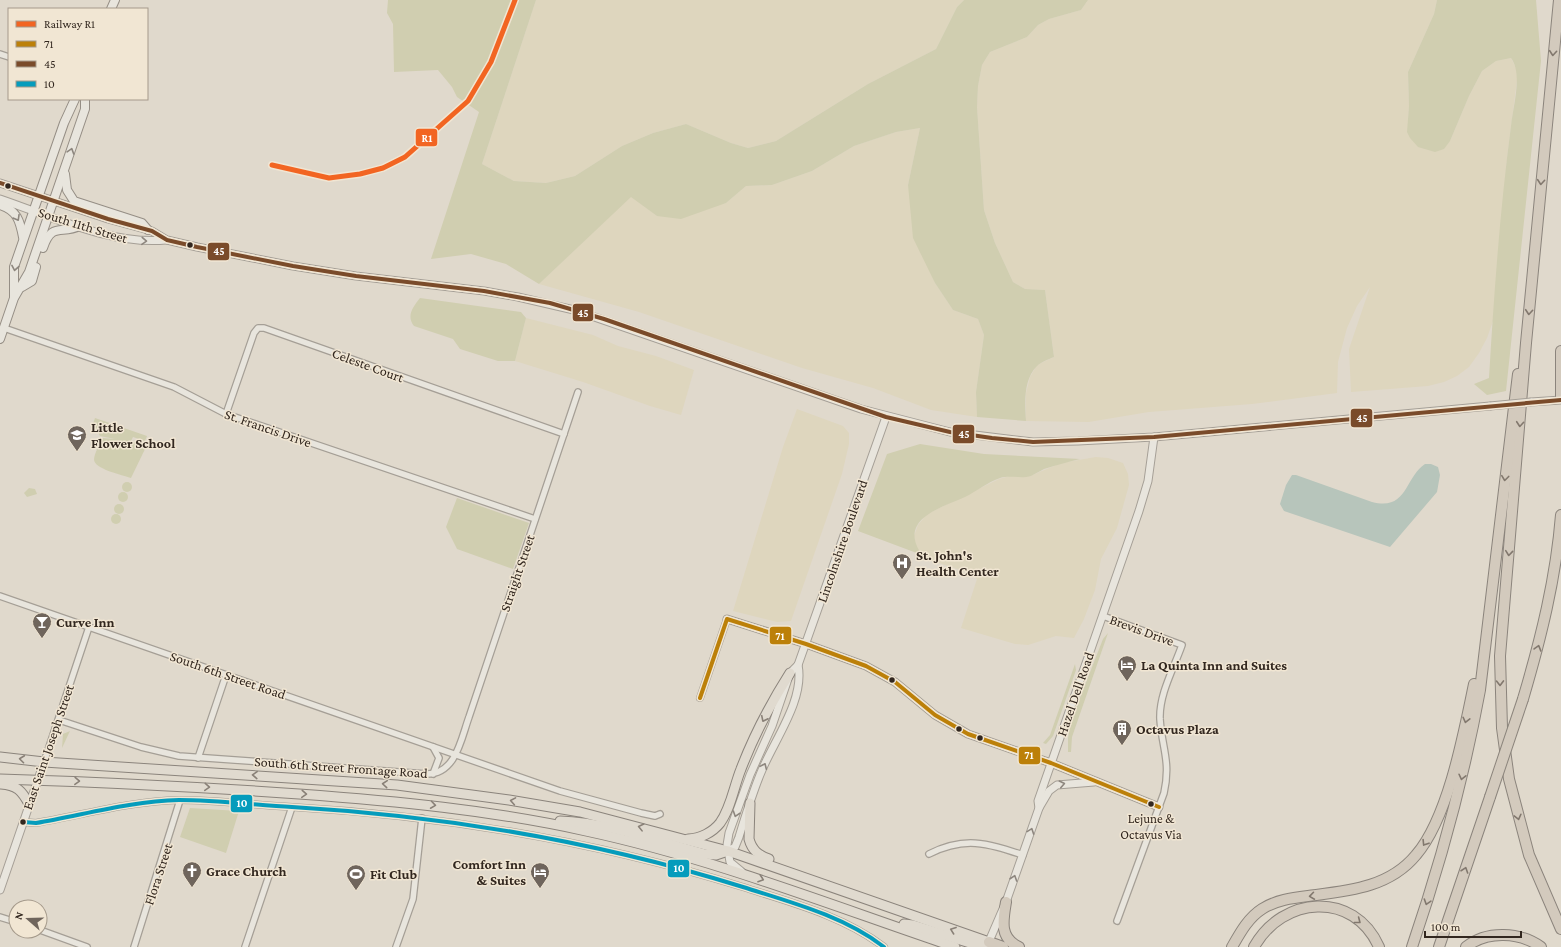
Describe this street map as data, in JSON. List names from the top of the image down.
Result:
{
  "streets": {
    "street": [
      "South 11th Street",
      "Celeste Court",
      "St. Francis Drive",
      "Lincolnshire Boulevard",
      "Straight Street",
      "Brevis Drive",
      "South 6th Street Road",
      "Hazel Dell Road",
      "East Saint Joseph Street",
      "South 6th Street Frontage Road",
      "Flora Street"
    ]
  },
  "crossings": [
    ["South 11th Street", "Lincolnshire Boulevard"],
    ["South 11th Street", "Hazel Dell Road"],
    ["Celeste Court", "St. Francis Drive"],
    ["Celeste Court", "Straight Street"],
    ["St. Francis Drive", "Straight Street"],
    ["Straight Street", "South 6th Street Road"],
    ["Straight Street", "South 6th Street Frontage Road"],
    ["Brevis Drive", "Hazel Dell Road"],
    ["South 6th Street Road", "East Saint Joseph Street"],
    ["South 6th Street Road", "South 6th Street Frontage Road"],
    ["East Saint Joseph Street", "South 6th Street Frontage Road"]
  ],
  "places": {
    "school or university": ["Little Flower School"],
    "hospital": ["St. John's Health Center"],
    "bar": ["Curve Inn"],
    "hotel": ["La Quinta Inn and Suites", "Comfort Inn & Suites"],
    "building": ["Octavus Plaza"],
    "other": ["Lejune & Octavus Via"],
    "church": ["Grace Church"],
    "sports": ["Fit Club"]
  },
  "lines": [
    "rail line R1",
    "transit line 45",
    "transit line 71",
    "transit line 10"
  ],
  "legend": [
    "Railway R1",
    "71",
    "45",
    "10"
  ],
  "scale_bar": "100 m",
  "north": "left"
}
